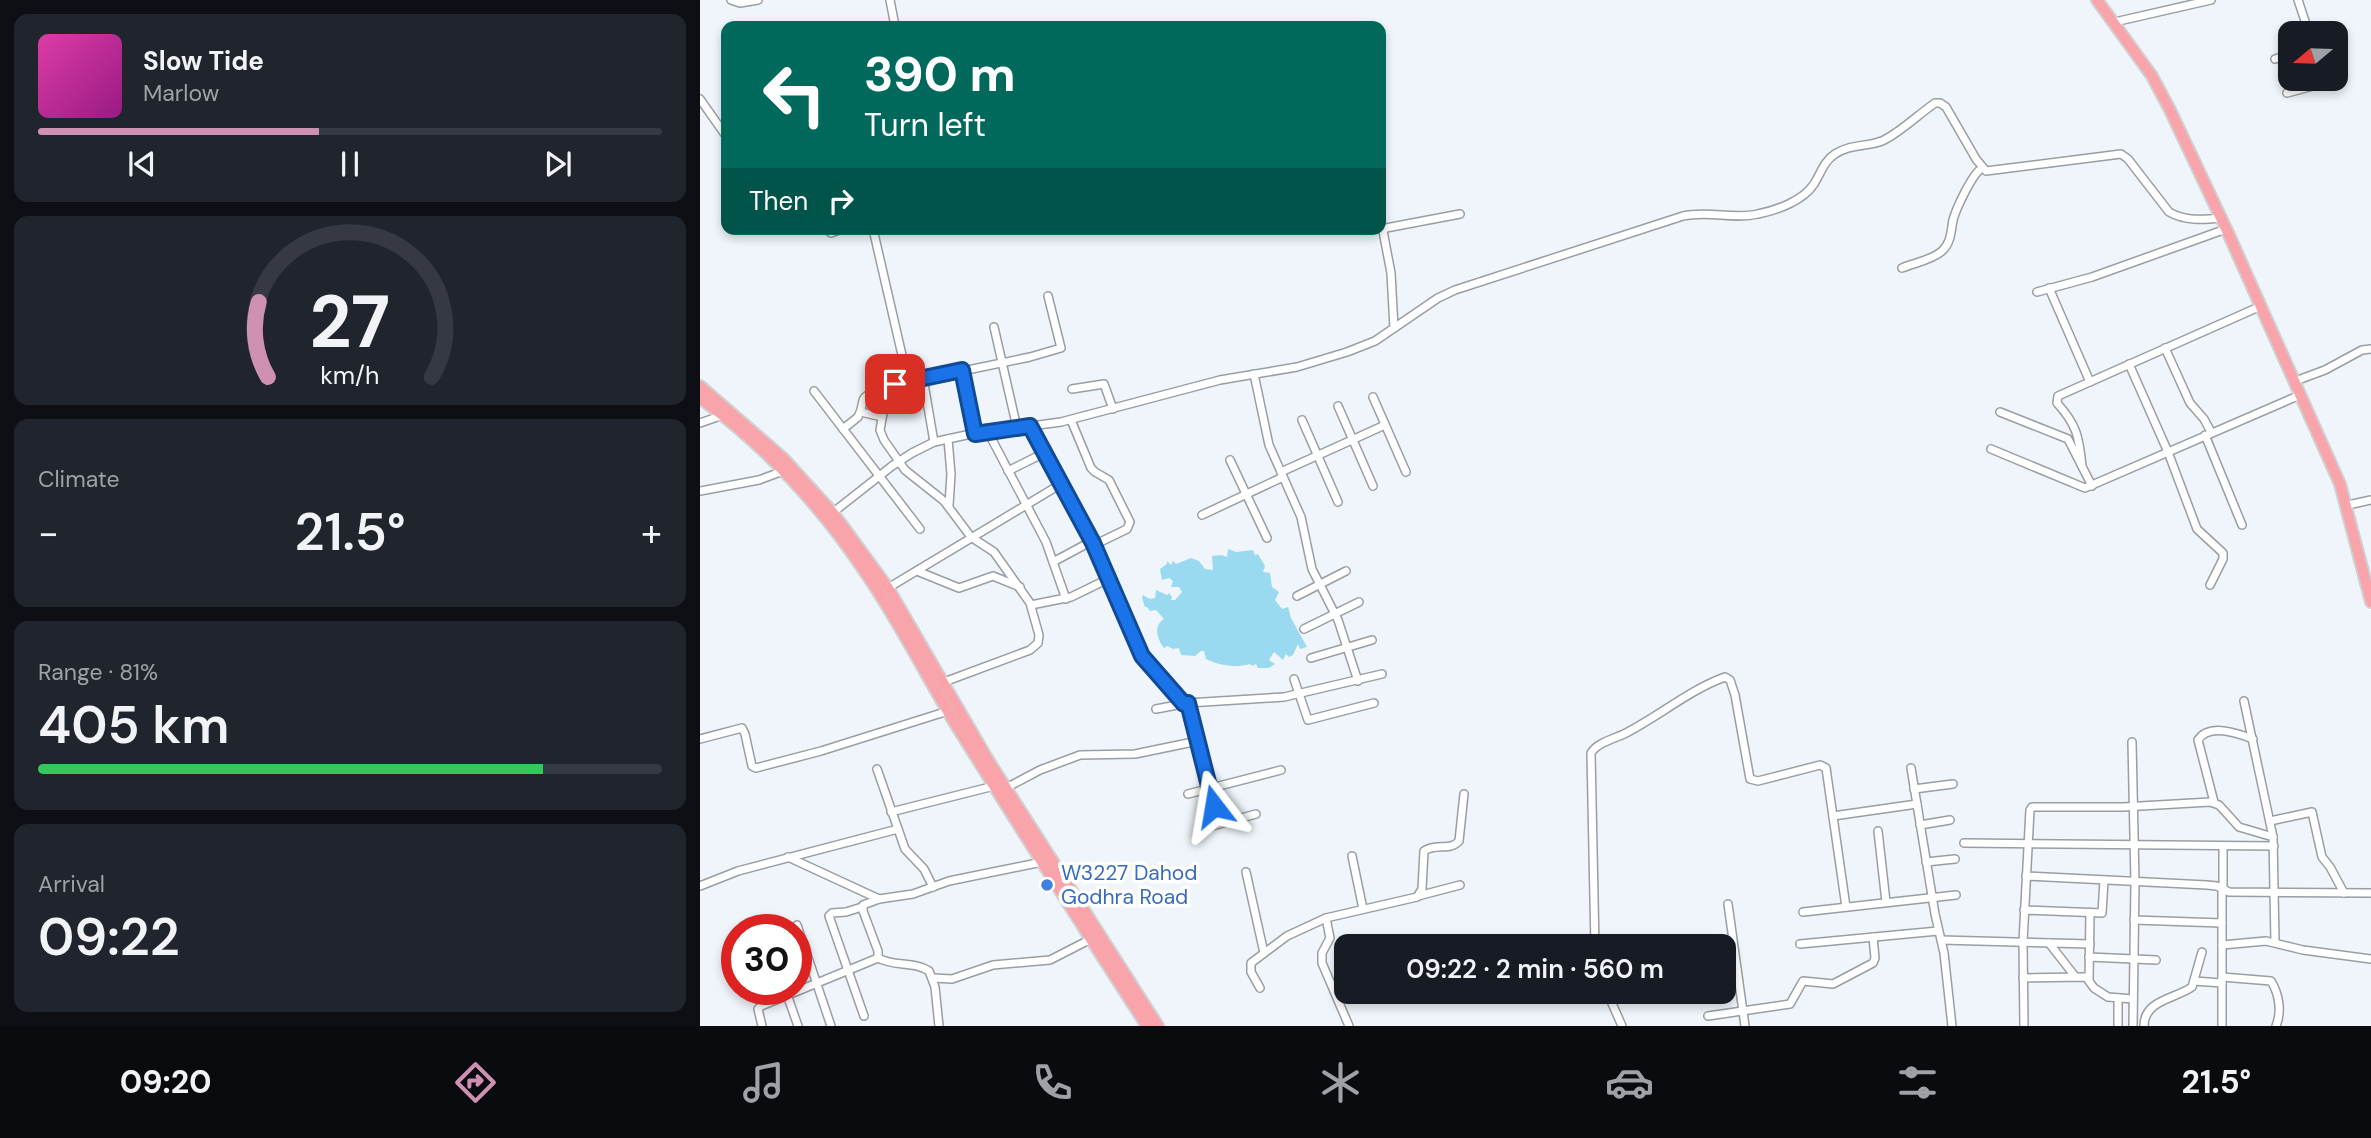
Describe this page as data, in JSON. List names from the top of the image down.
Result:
{
  "places": ["W3227 Dahod Godhra Road"],
  "north": "left",
  "page": {
    "turn": ["390 m", "Turn left"],
    "song": ["Slow Tide", "Marlow"],
    "then": "Then",
    "tile": [
      "Climate",
      ["Range · 81%", "405 km"],
      ["Arrival", "09:22"]
    ],
    "heat": ["−", "21.5°", "+"],
    "limit": "30",
    "trip": "09:22 · 2 min · 560 m",
    "tabs": ["09:20", "21.5°"],
    "gauge": ["27", "km/h"]
  }
}
